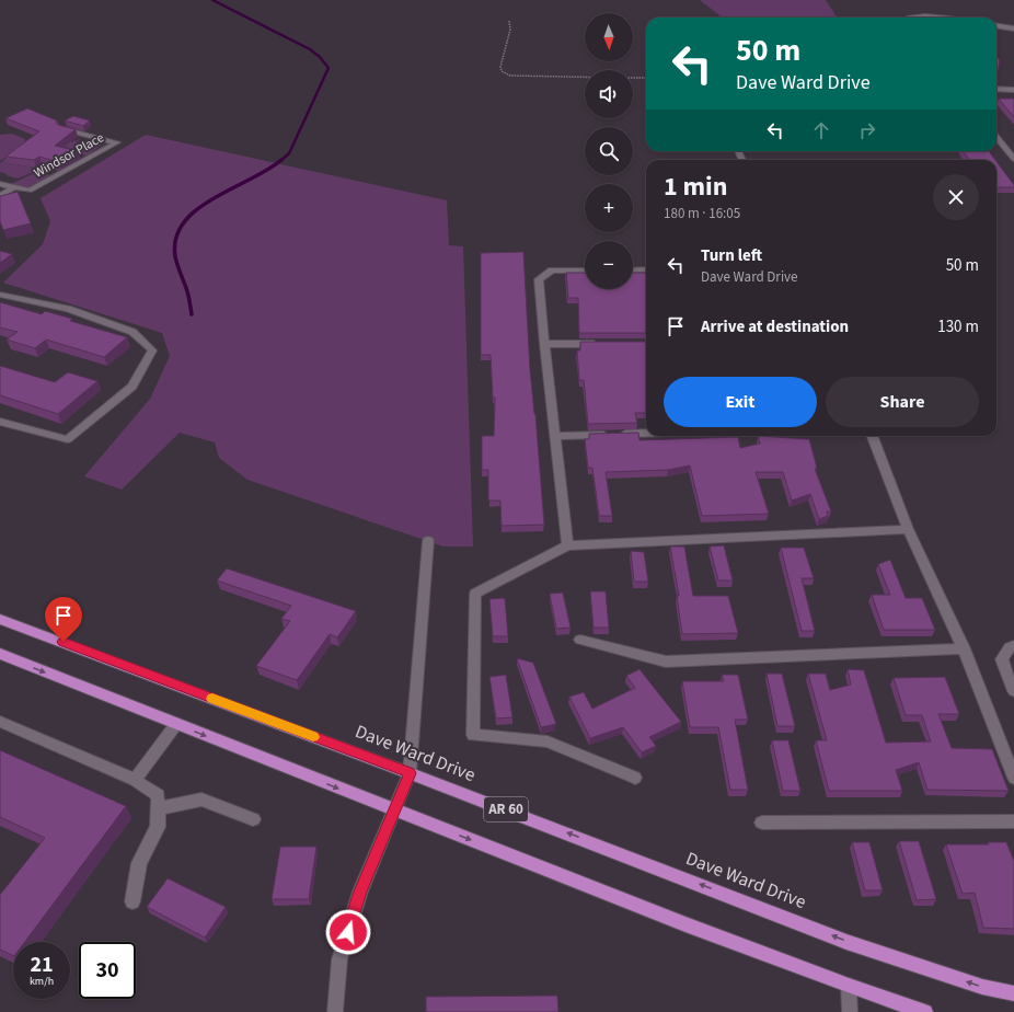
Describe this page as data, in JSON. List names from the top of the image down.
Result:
{
  "streets": {
    "main road": ["Dave Ward Drive", "AR 60"],
    "street": ["Windsor Place"]
  },
  "north": "bottom",
  "page": {
    "map_buttons": ["+", "−"],
    "turn": ["50 m", "Dave Ward Drive"],
    "heading": ["1 min", "180 m · 16:05"],
    "list": [
      {
        "name": "Turn left",
        "note": "Dave Ward Drive",
        "value": "50 m"
      },
      {
        "name": "Arrive at destination",
        "value": "130 m"
      }
    ],
    "buttons": ["Exit", "Share"],
    "speed": "21 km/h",
    "limit": "30"
  }
}
